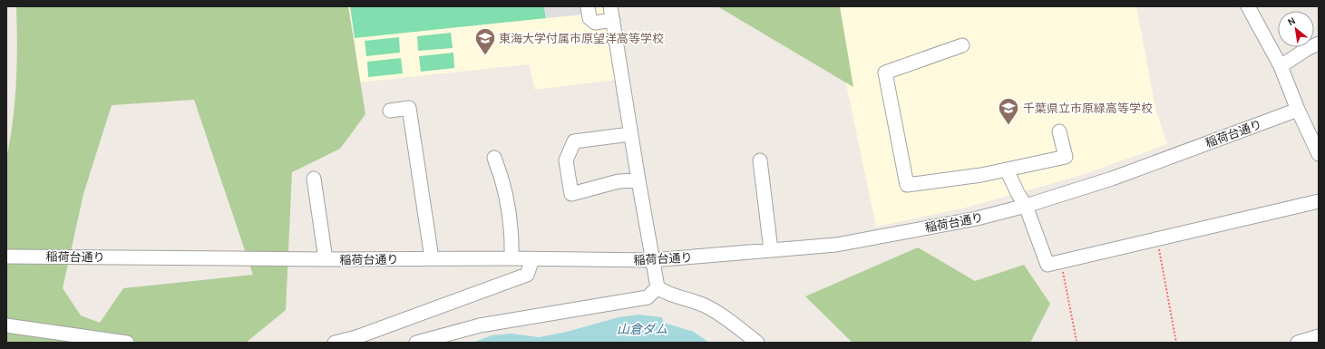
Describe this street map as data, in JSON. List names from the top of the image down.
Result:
{
  "streets": {
    "street": ["稲荷台通り"]
  },
  "water": ["山倉ダム"],
  "places": {
    "school or university": ["東海大学付属市原望洋高等学校", "千葉県立市原緑高等学校"]
  },
  "north": "top left"
}
